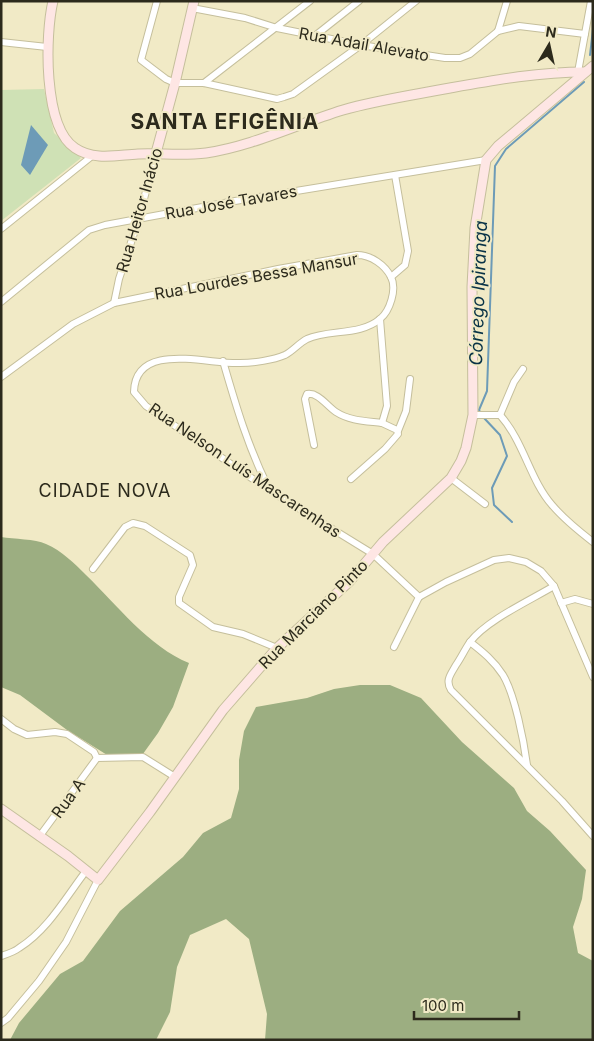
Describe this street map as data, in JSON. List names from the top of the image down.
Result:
{
  "streets": {
    "street": [
      "Rua Adail Alevato",
      "Rua José Tavares",
      "Rua Heitor Inácio",
      "Rua Lourdes Bessa Mansur",
      "Rua Nelson Luís Mascarenhas",
      "Rua Marciano Pinto",
      "Rua A"
    ]
  },
  "crossings": [
    ["Rua Adail Alevato", "Rua Heitor Inácio"],
    ["Rua José Tavares", "Rua Heitor Inácio"],
    ["Rua José Tavares", "Rua Marciano Pinto"],
    ["Rua Heitor Inácio", "Rua Lourdes Bessa Mansur"],
    ["Rua Nelson Luís Mascarenhas", "Rua Marciano Pinto"]
  ],
  "districts": ["SANTA EFIGÊNIA", "CIDADE NOVA"],
  "water": ["Córrego Ipiranga"],
  "scale_bar": "100 m",
  "north": "top"
}
